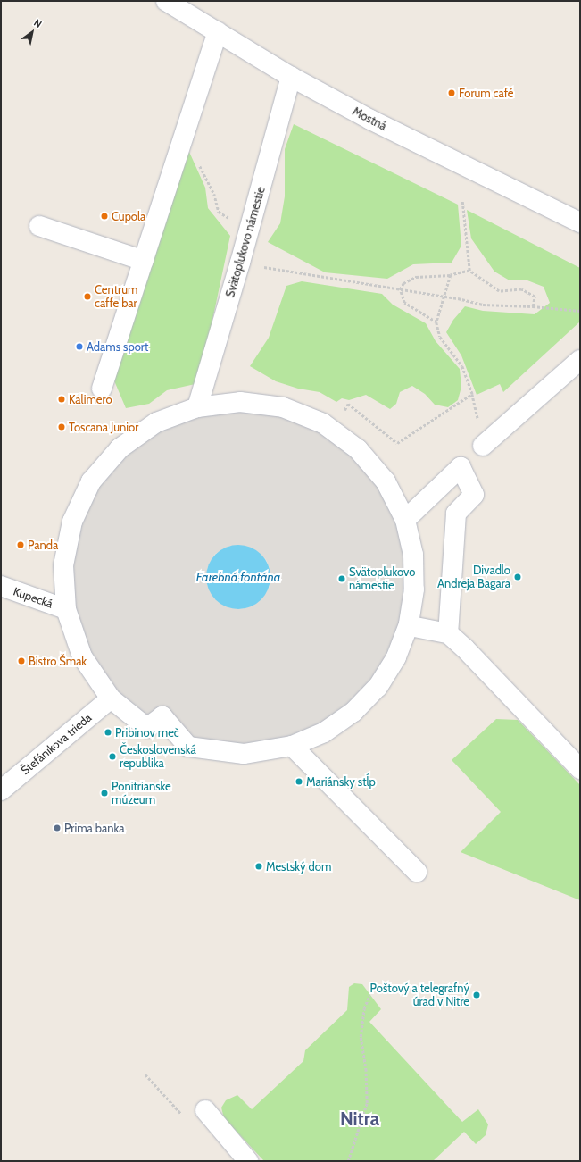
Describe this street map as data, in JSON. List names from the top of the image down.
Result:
{
  "streets": {
    "street": [
      "Mostná",
      "Svätoplukovo námestie",
      "Kupecká",
      "Štefánikova trieda"
    ]
  },
  "crossings": [
    ["Mostná", "Svätoplukovo námestie"]
  ],
  "districts": ["Nitra"],
  "water": ["Farebná fontána"],
  "places": [
    "Forum café",
    "Cupola",
    "Centrum caffe bar",
    "Adams sport",
    "Kalimero",
    "Toscana Junior",
    "Panda",
    "Divadlo Andreja Bagara",
    "Svätoplukovo námestie",
    "Bistro Šmak",
    "Pribinov meč",
    "Československá republika",
    "Mariánsky stĺp",
    "Ponitrianske múzeum",
    "Prima banka",
    "Mestský dom",
    "Poštový a telegrafný úrad v Nitre"
  ],
  "north": "top right"
}
